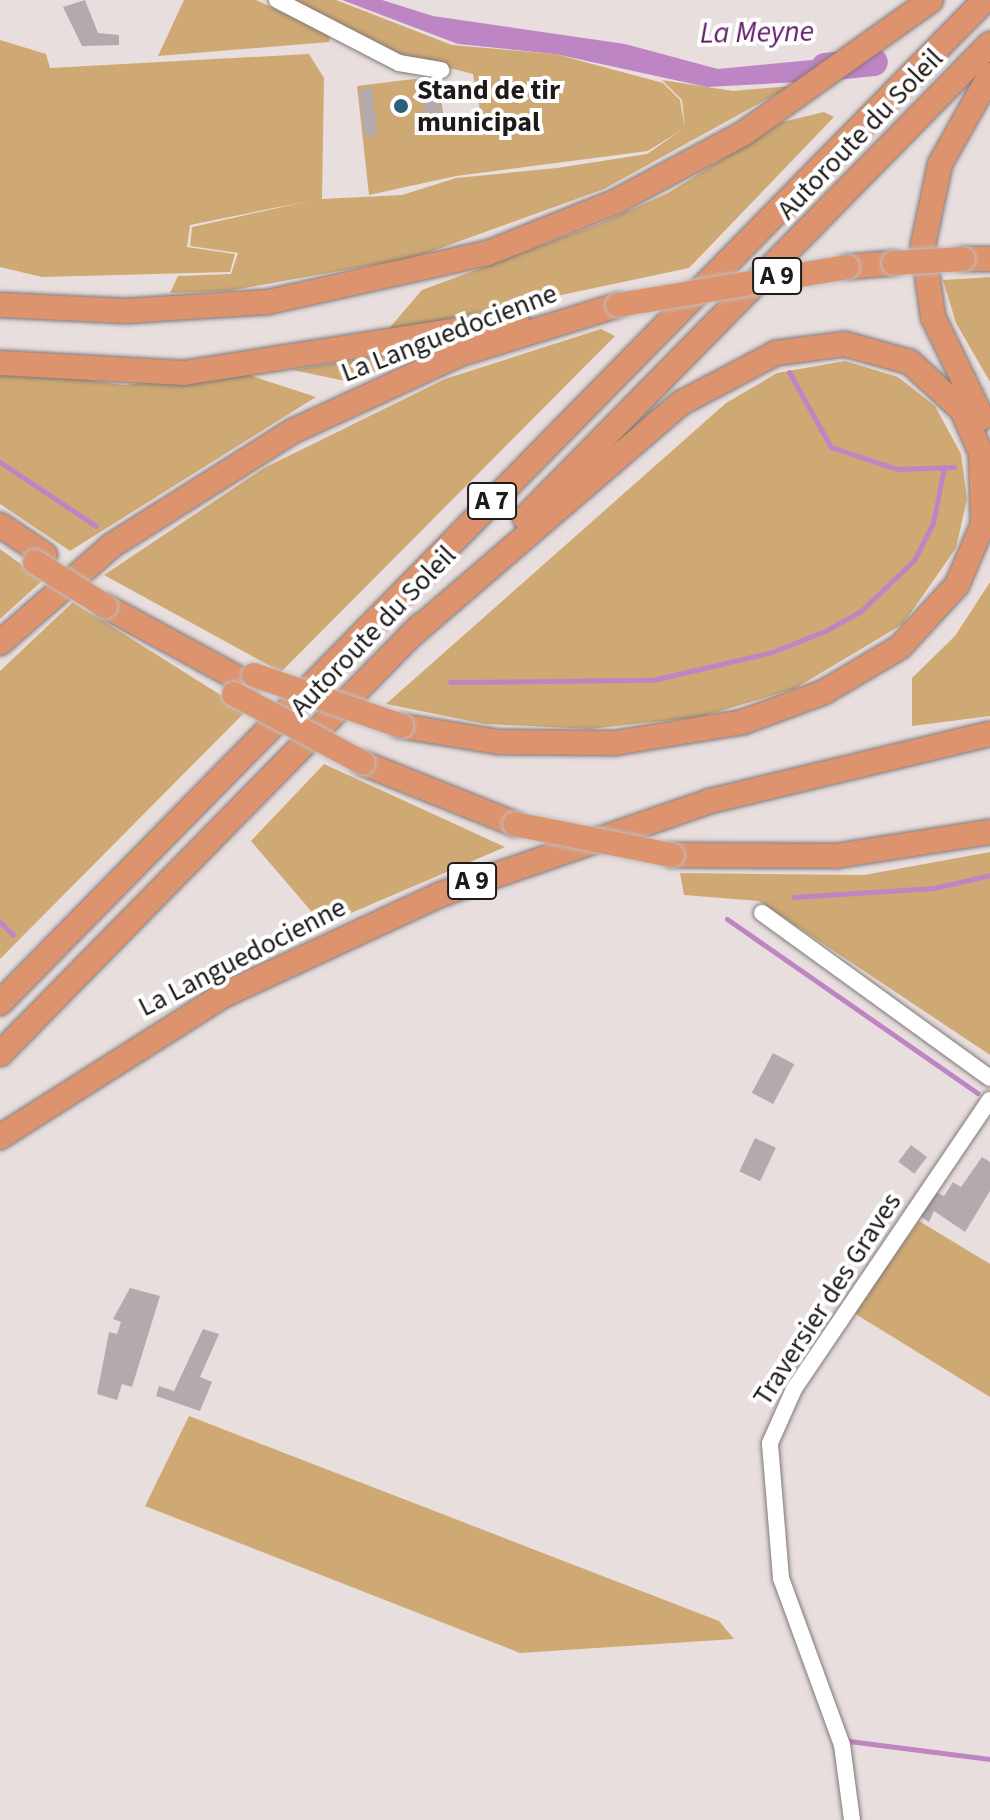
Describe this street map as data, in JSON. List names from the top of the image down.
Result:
{
  "streets": {
    "highway": [
      "Autoroute du Soleil",
      "A 9",
      "La Languedocienne",
      "A 7"
    ],
    "street": ["Traversier des Graves"]
  },
  "water": ["La Meyne"],
  "places": ["Stand de tir municipal"]
}
